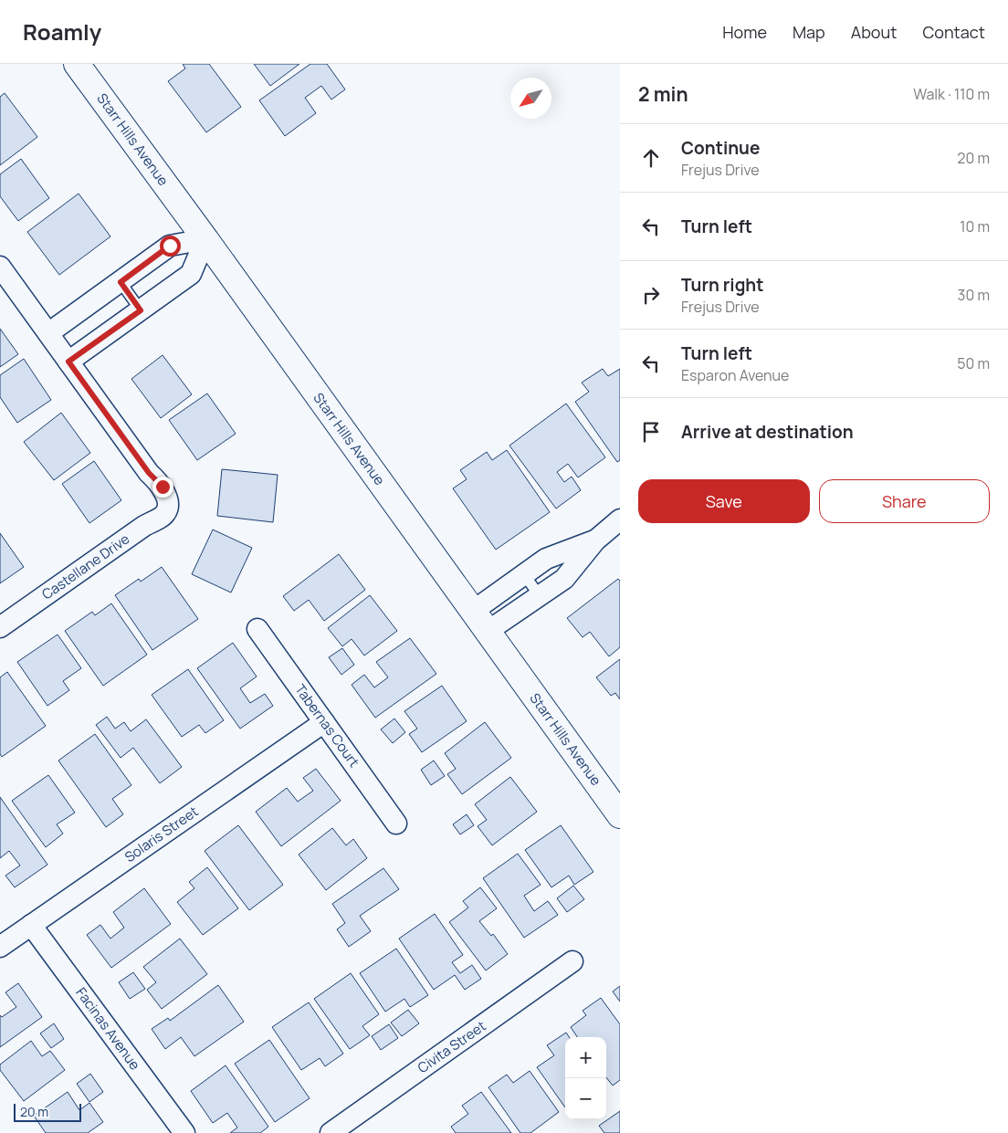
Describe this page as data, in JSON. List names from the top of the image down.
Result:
{
  "streets": {
    "street": [
      "Starr Hills Avenue",
      "Castellane Drive",
      "Tabernas Court",
      "Solaris Street",
      "Facinas Avenue",
      "Civita Street"
    ]
  },
  "crossings": [
    ["Tabernas Court", "Solaris Street"],
    ["Solaris Street", "Facinas Avenue"]
  ],
  "scale_bar": "20 m",
  "north": "bottom left",
  "page": {
    "header": "Roamly",
    "nav": [
      "Home",
      "Map",
      "About",
      "Contact"
    ],
    "heading": ["2 min", "Walk · 110 m"],
    "list": [
      ["Continue", "Frejus Drive", "20 m"],
      ["Turn left", "10 m"],
      ["Turn right", "Frejus Drive", "30 m"],
      ["Turn left", "Esparon Avenue", "50 m"],
      "Arrive at destination"
    ],
    "buttons": ["Save", "Share"],
    "map_buttons": ["+", "−"],
    "scale": "20 m"
  }
}
